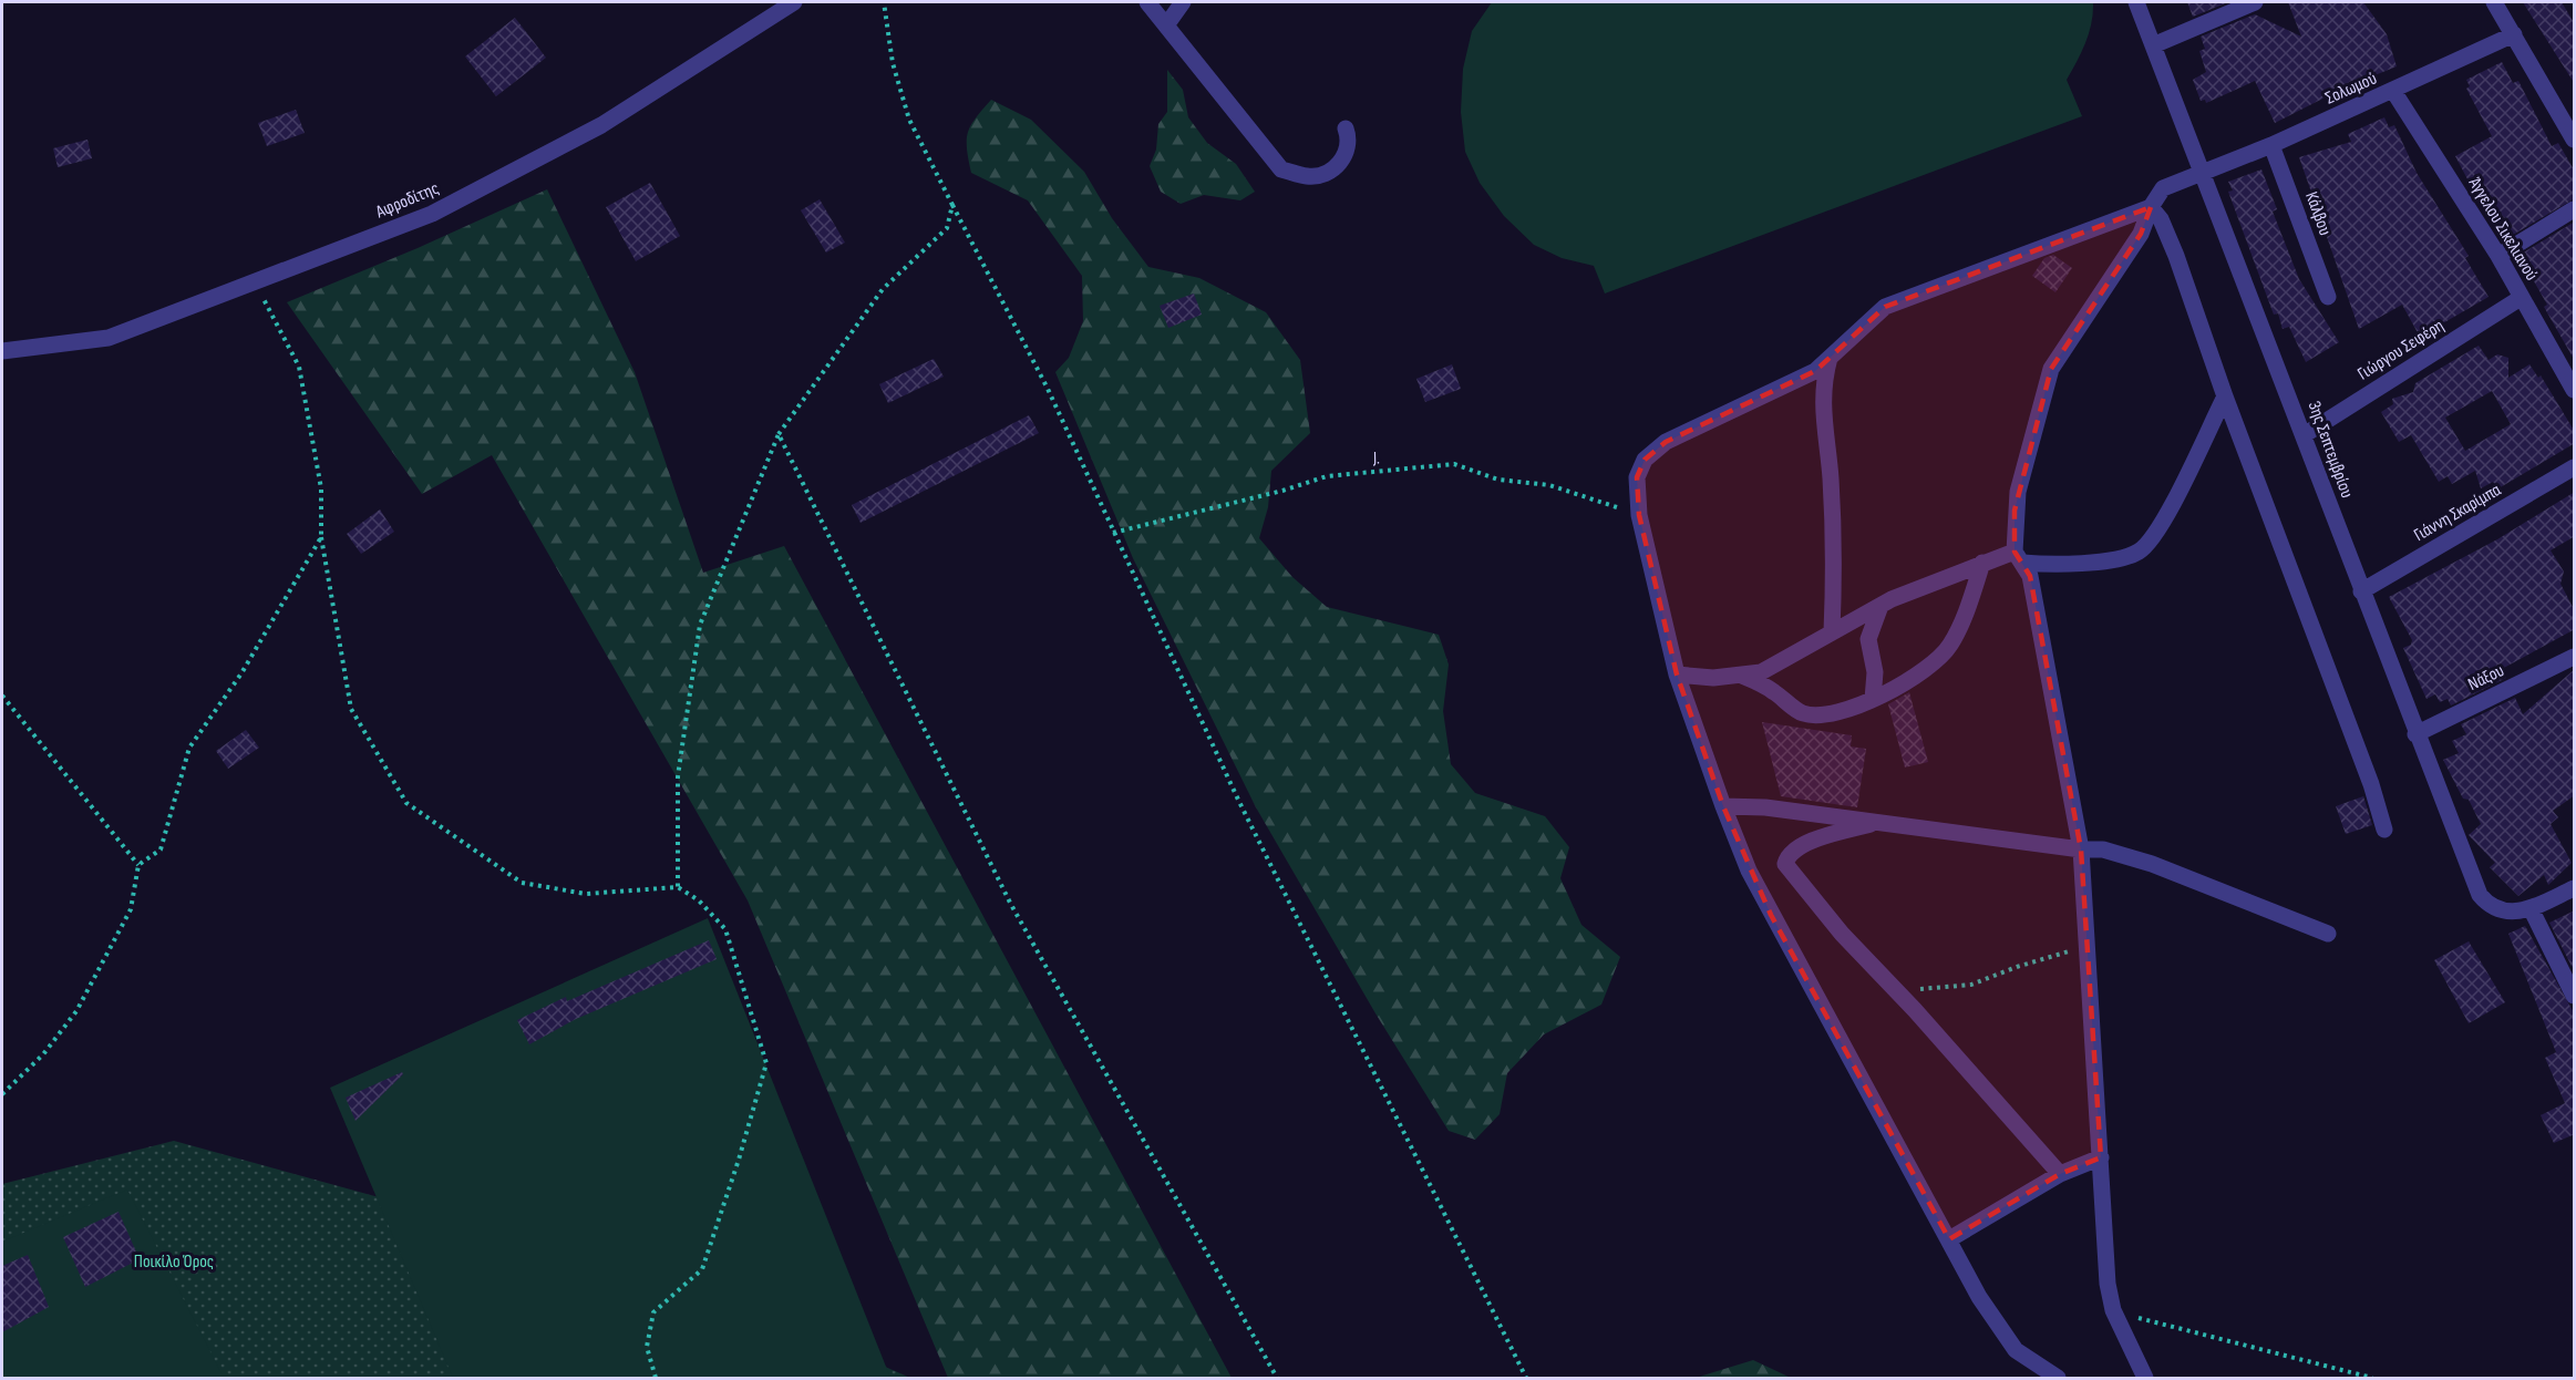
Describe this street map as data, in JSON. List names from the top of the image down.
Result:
{
  "streets": {
    "street": [
      "Σολωμού",
      "Αφροδίτης",
      "Κάλβου",
      "Άγγελου Σικελιανού",
      "Γιώργου Σεφέρη",
      "3ης Σεπτεμβρίου",
      "Γιάννη Σκαρίμπα",
      "Νάξου"
    ],
    "path": ["J."]
  },
  "crossings": [
    ["Σολωμού", "Κάλβου"],
    ["Σολωμού", "Άγγελου Σικελιανού"],
    ["Σολωμού", "3ης Σεπτεμβρίου"],
    ["Άγγελου Σικελιανού", "Γιώργου Σεφέρη"],
    ["Γιώργου Σεφέρη", "3ης Σεπτεμβρίου"],
    ["3ης Σεπτεμβρίου", "Γιάννη Σκαρίμπα"],
    ["3ης Σεπτεμβρίου", "Νάξου"]
  ],
  "parks": ["Ποικίλο Όρος"]
}
